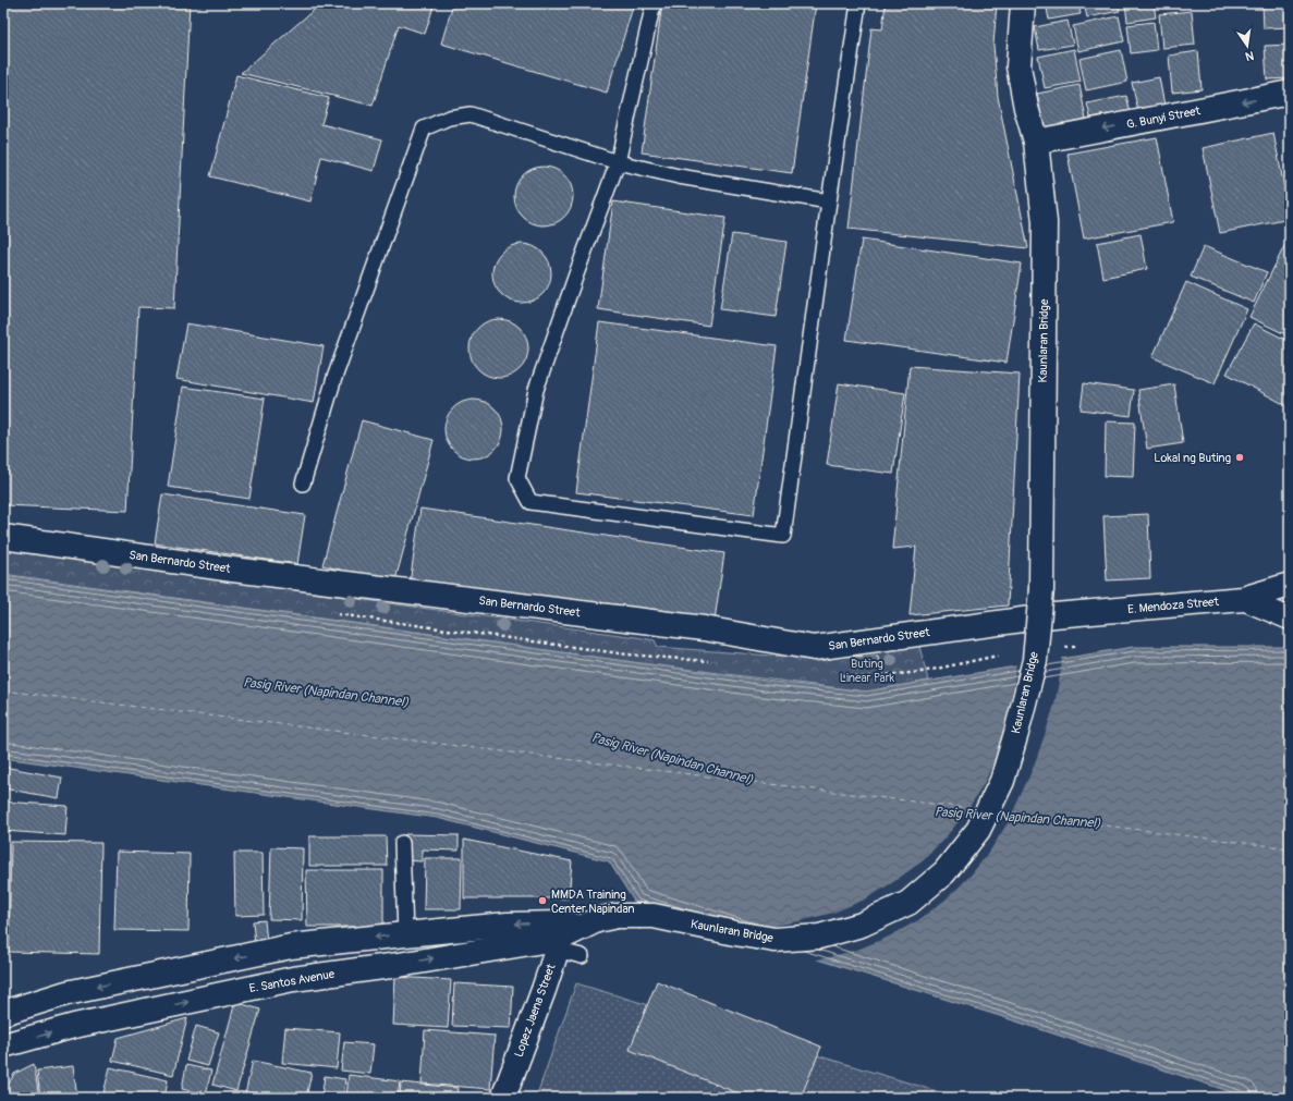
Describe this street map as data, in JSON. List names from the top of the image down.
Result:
{
  "streets": {
    "street": [
      "G. Bunyi Street",
      "Kaunlaran Bridge",
      "San Bernardo Street",
      "E. Mendoza Street",
      "E. Santos Avenue",
      "Lopez Jaena Street"
    ]
  },
  "crossings": [
    ["G. Bunyi Street", "Kaunlaran Bridge"],
    ["Kaunlaran Bridge", "E. Santos Avenue"],
    ["San Bernardo Street", "E. Mendoza Street"],
    ["E. Santos Avenue", "Lopez Jaena Street"]
  ],
  "one_way": ["G. Bunyi Street"],
  "water": ["Pasig River (Napindan Channel)"],
  "parks": ["Buting Linear Park"],
  "places": ["Lokal ng Buting", "MMDA Training Center Napindan"],
  "north": "bottom"
}
